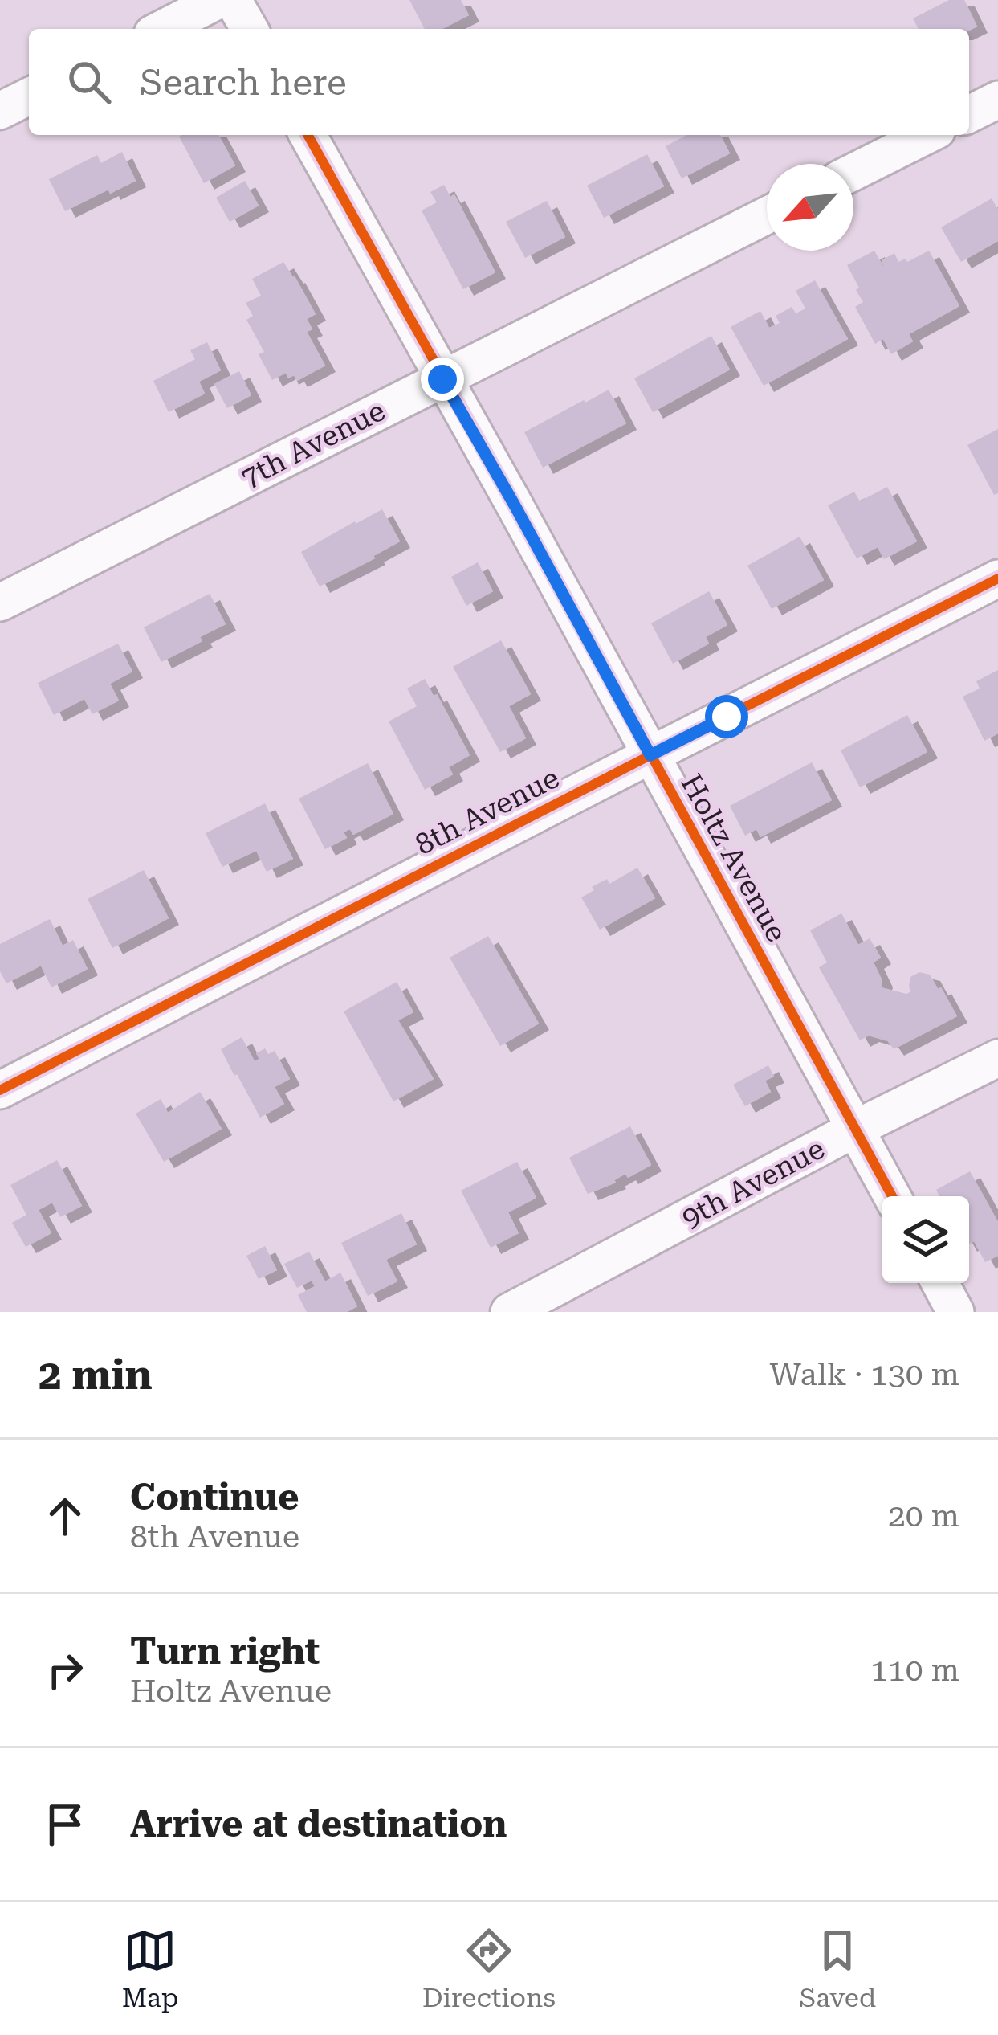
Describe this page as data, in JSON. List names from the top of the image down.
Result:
{
  "streets": {
    "street": [
      "7th Avenue",
      "8th Avenue",
      "Holtz Avenue",
      "9th Avenue"
    ]
  },
  "crossings": [
    ["7th Avenue", "Holtz Avenue"],
    ["8th Avenue", "Holtz Avenue"],
    ["Holtz Avenue", "9th Avenue"]
  ],
  "north": "bottom left",
  "page": {
    "search": "Search here",
    "heading": ["2 min", "Walk · 130 m"],
    "list": [
      ["Continue", "8th Avenue", "20 m"],
      ["Turn right", "Holtz Avenue", "110 m"],
      "Arrive at destination"
    ],
    "nav": ["Map", "Directions", "Saved"]
  }
}
